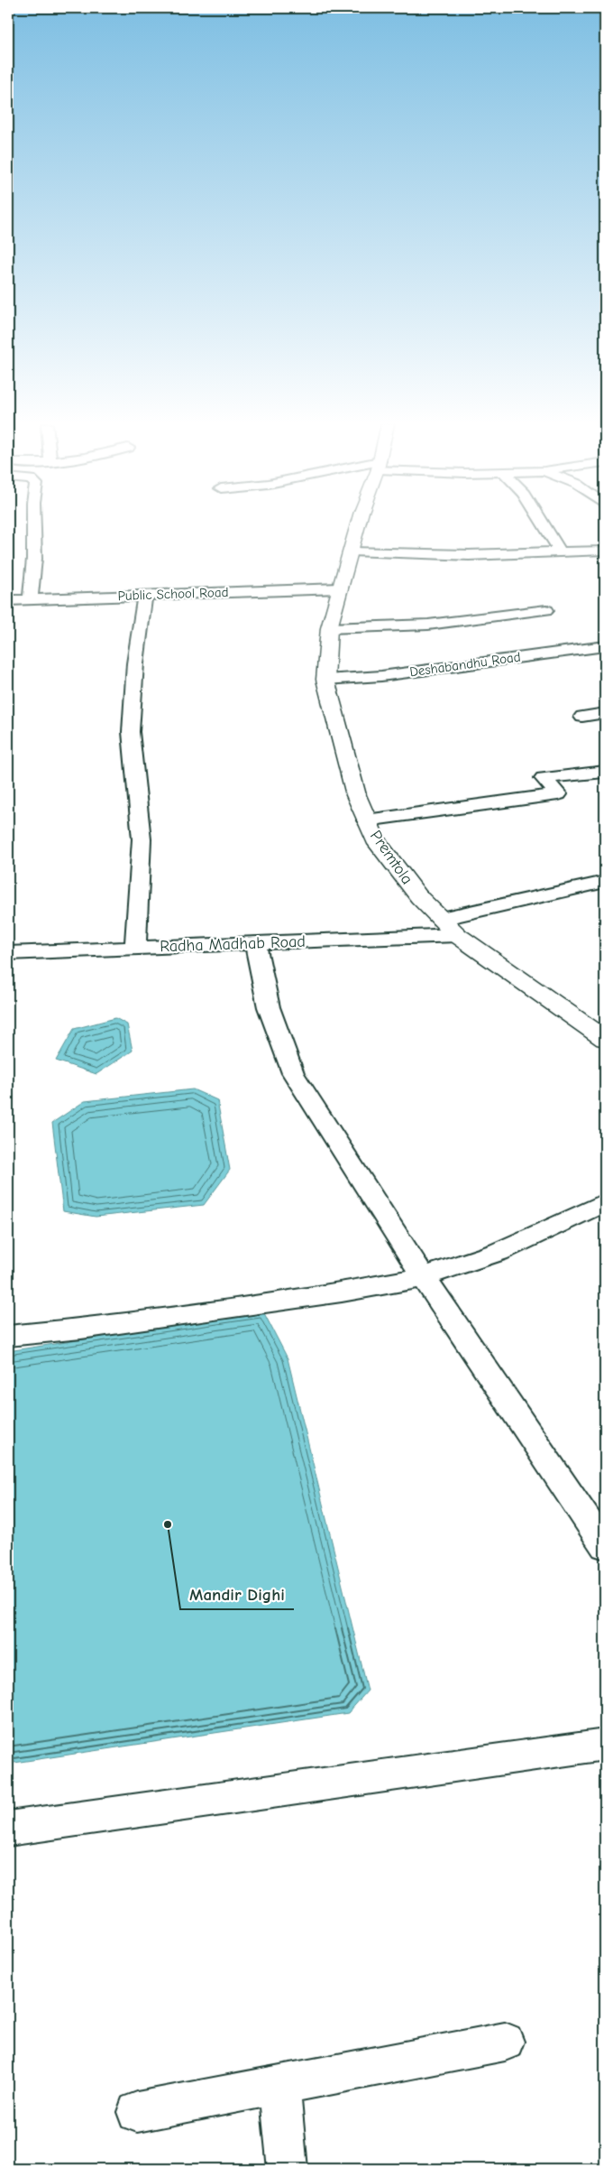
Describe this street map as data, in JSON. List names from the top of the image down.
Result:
{
  "streets": {
    "highway": ["Premtola"],
    "street": ["Public School Road", "Deshabandhu Road", "Radha Madhab Road"]
  },
  "crossings": [
    ["Public School Road", "Premtola"],
    ["Deshabandhu Road", "Premtola"],
    ["Premtola", "Radha Madhab Road"]
  ],
  "places": ["Mandir Dighi"]
}
